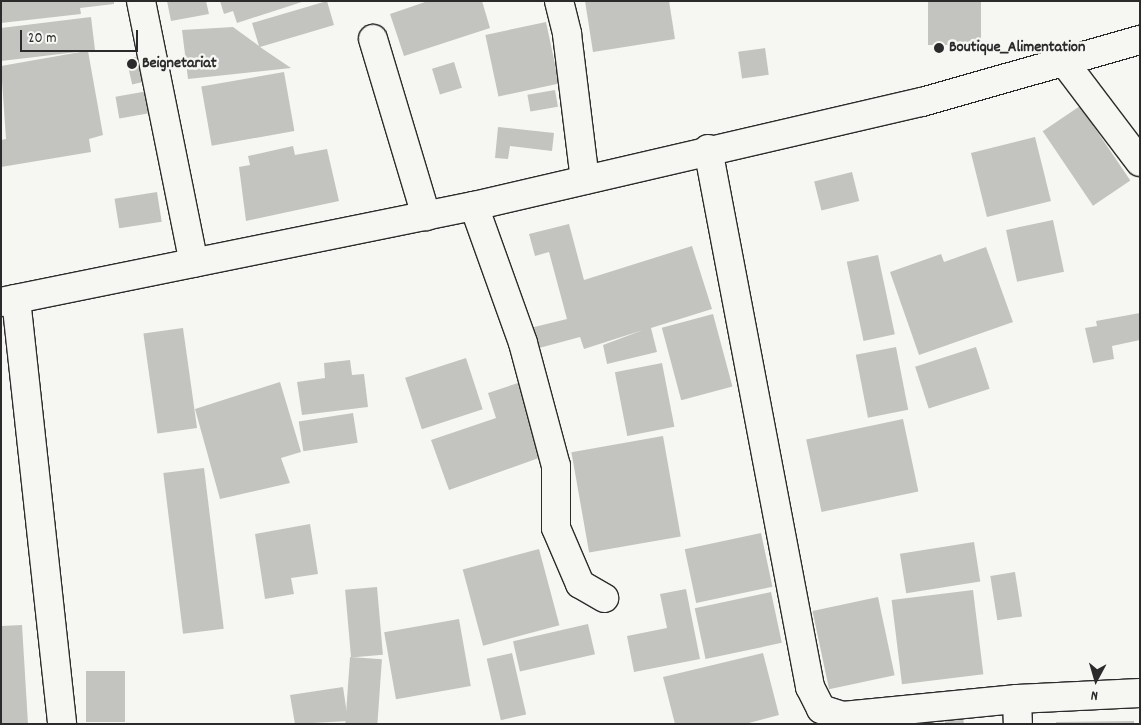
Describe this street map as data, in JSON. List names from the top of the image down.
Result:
{
  "places": ["Boutique_Alimentation", "Beignetariat"],
  "scale_bar": "20 m",
  "north": "bottom"
}
